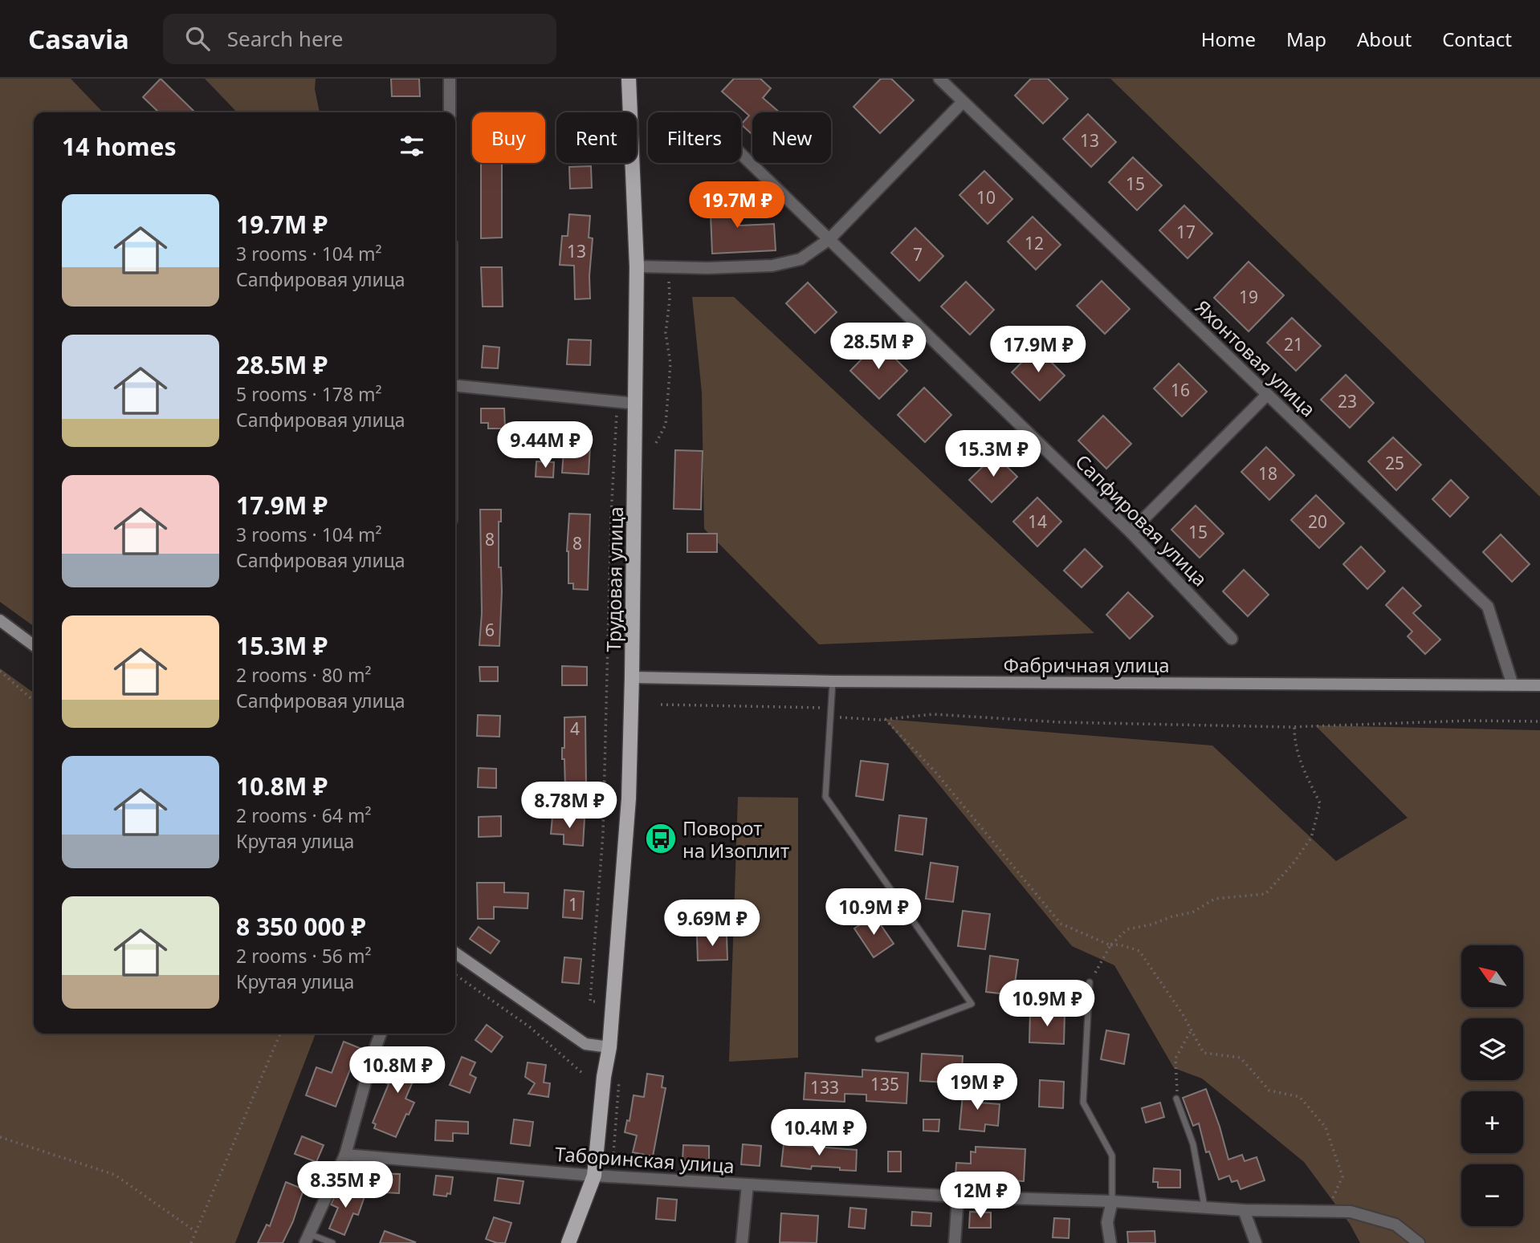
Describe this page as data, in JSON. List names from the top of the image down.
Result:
{
  "streets": {
    "main road": ["Трудовая улица"],
    "street": [
      "Яхонтовая улица",
      "Сапфировая улица",
      "Фабричная улица",
      "Таборинская улица"
    ]
  },
  "crossings": [
    ["Яхонтовая улица", "Фабричная улица"],
    ["Трудовая улица", "Фабричная улица"],
    ["Трудовая улица", "Таборинская улица"]
  ],
  "places": {
    "bus stop": ["Поворот на Изоплит"]
  },
  "house_numbers": [
    "13",
    "15",
    "10",
    "17",
    "12",
    "13",
    "7",
    "19",
    "21",
    "16",
    "23",
    "25",
    "18",
    "14",
    "20",
    "15",
    "8",
    "8",
    "6",
    "4",
    "1",
    "135",
    "133"
  ],
  "north": "top left",
  "page": {
    "header": "Casavia",
    "search": "Search here",
    "nav": [
      "Home",
      "Map",
      "About",
      "Contact"
    ],
    "chip": [
      "Buy",
      "Rent",
      "Filters",
      "New"
    ],
    "heading": "14 homes",
    "list": [
      {
        "name": "19.7M ₽",
        "note": "3 rooms · 104 m² · Сапфировая улица"
      },
      {
        "name": "28.5M ₽",
        "note": "5 rooms · 178 m² · Сапфировая улица"
      },
      {
        "name": "17.9M ₽",
        "note": "3 rooms · 104 m² · Сапфировая улица"
      },
      {
        "name": "15.3M ₽",
        "note": "2 rooms · 80 m² · Сапфировая улица"
      },
      {
        "name": "10.8M ₽",
        "note": "2 rooms · 64 m² · Крутая улица"
      },
      {
        "name": "8 350 000 ₽",
        "note": "2 rooms · 56 m² · Крутая улица"
      }
    ],
    "price": [
      "19.7M ₽",
      "28.5M ₽",
      "17.9M ₽",
      "9.44M ₽",
      "15.3M ₽",
      "8.78M ₽",
      "10.9M ₽",
      "9.69M ₽",
      "10.9M ₽",
      "10.8M ₽",
      "19M ₽",
      "10.4M ₽",
      "8.35M ₽",
      "12M ₽"
    ],
    "map_buttons": ["+", "−"]
  }
}
